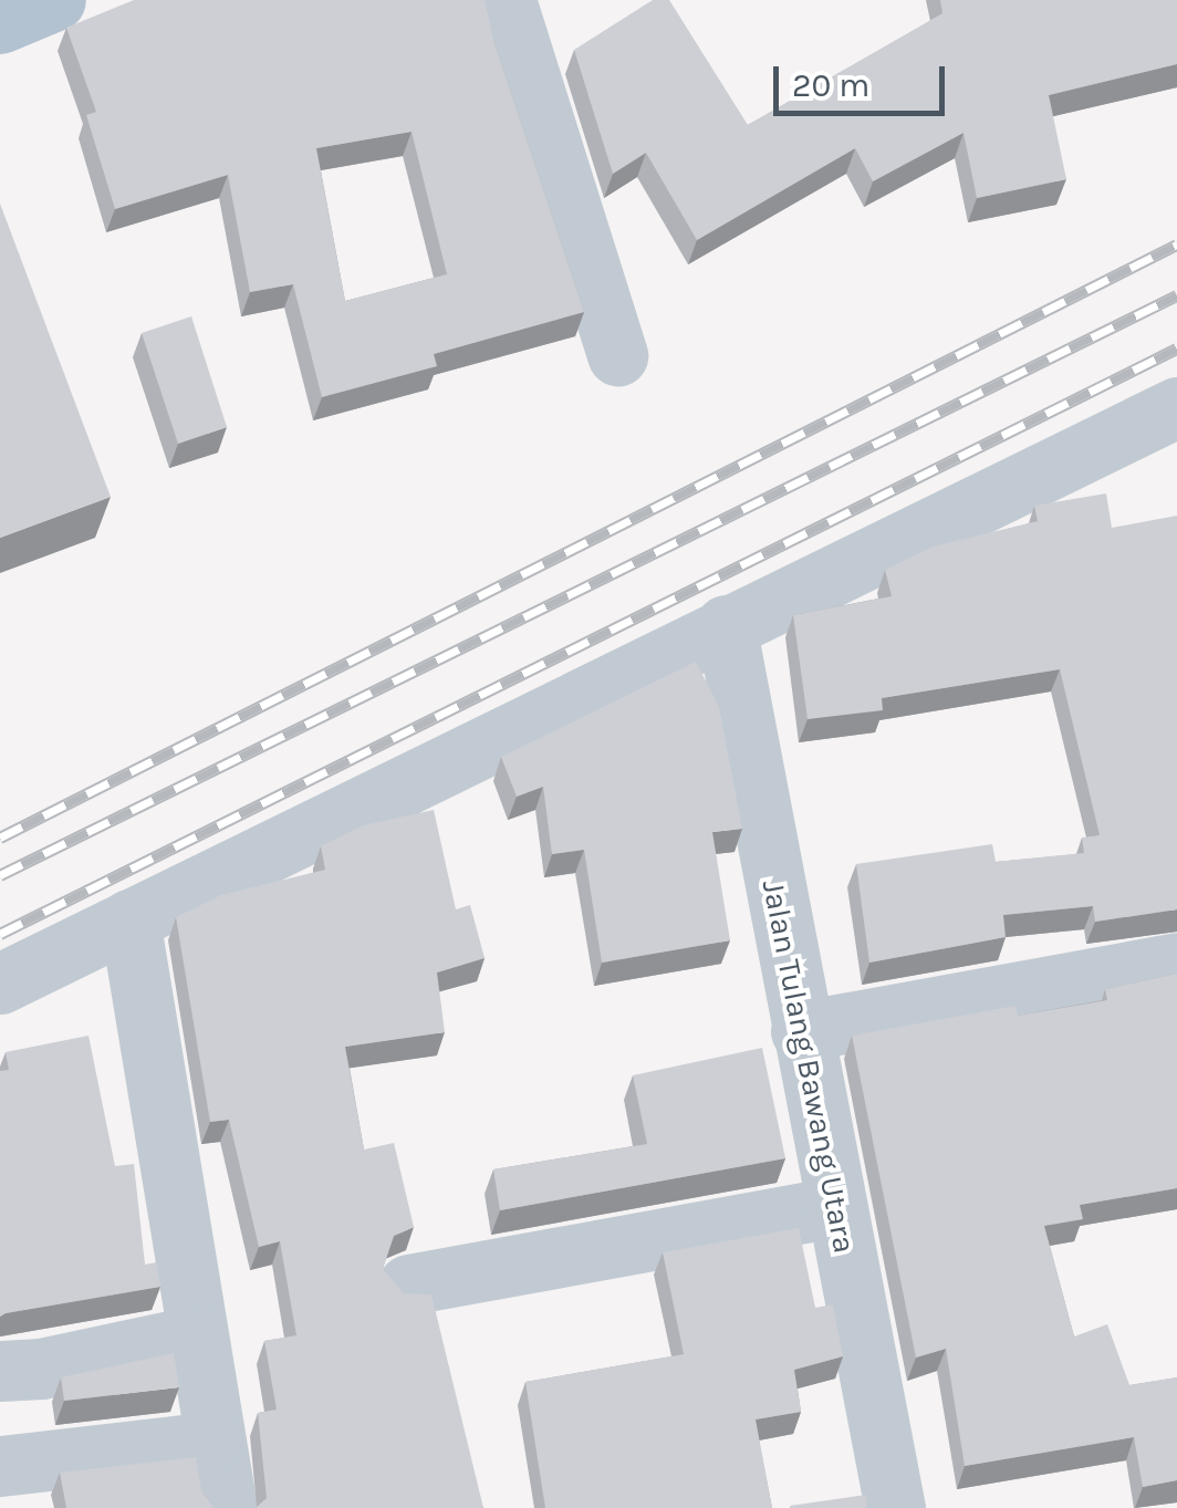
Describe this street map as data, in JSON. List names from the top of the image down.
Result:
{
  "streets": {
    "street": ["Jalan Tulang Bawang Utara"]
  },
  "scale_bar": "20 m"
}
